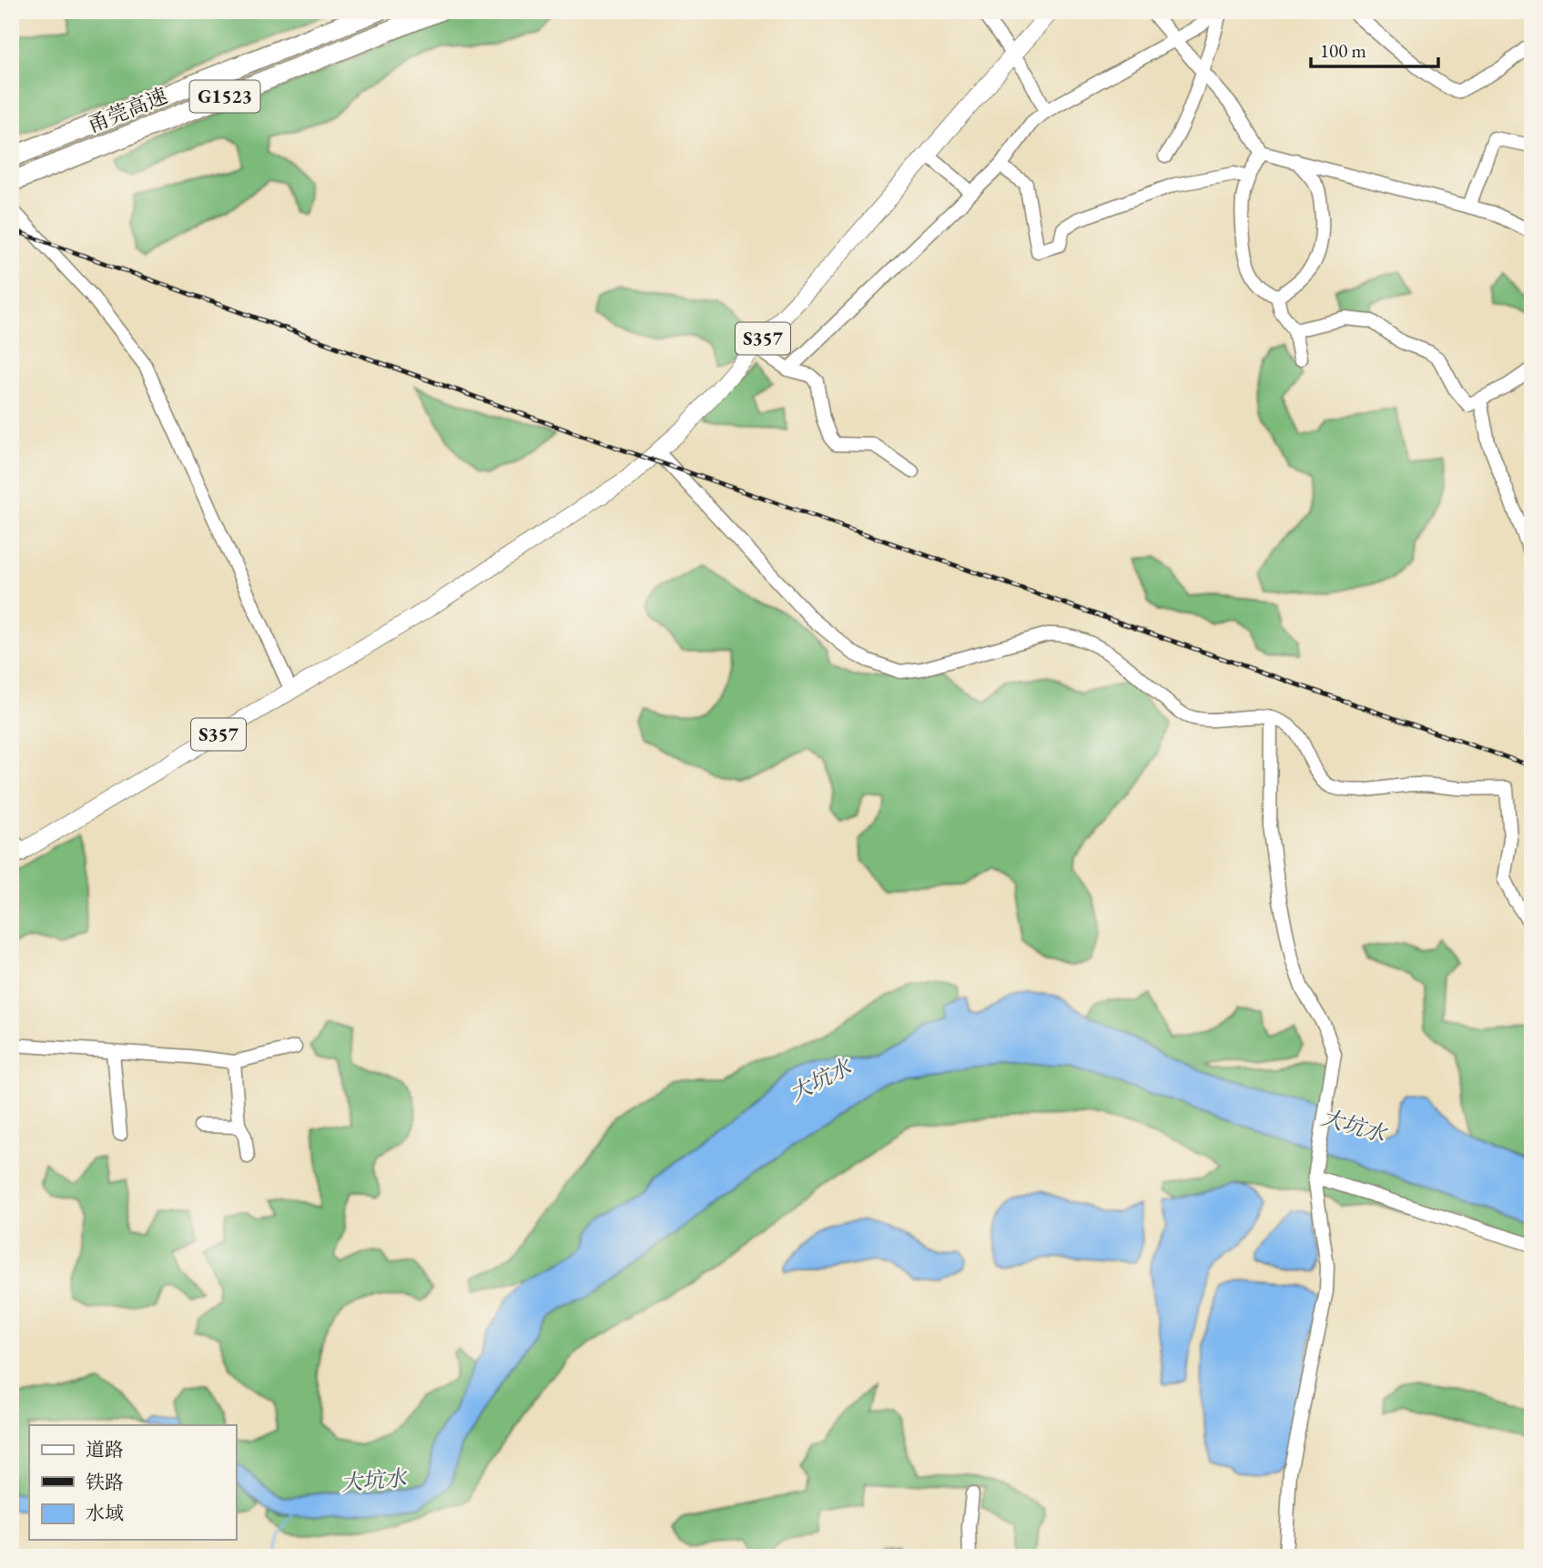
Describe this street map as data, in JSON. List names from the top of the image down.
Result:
{
  "streets": {
    "highway": ["G1523", "甬莞高速"],
    "main road": ["S357"]
  },
  "water": ["大坑水"],
  "legend": ["道路", "铁路", "水域"],
  "scale_bar": "100 m"
}
